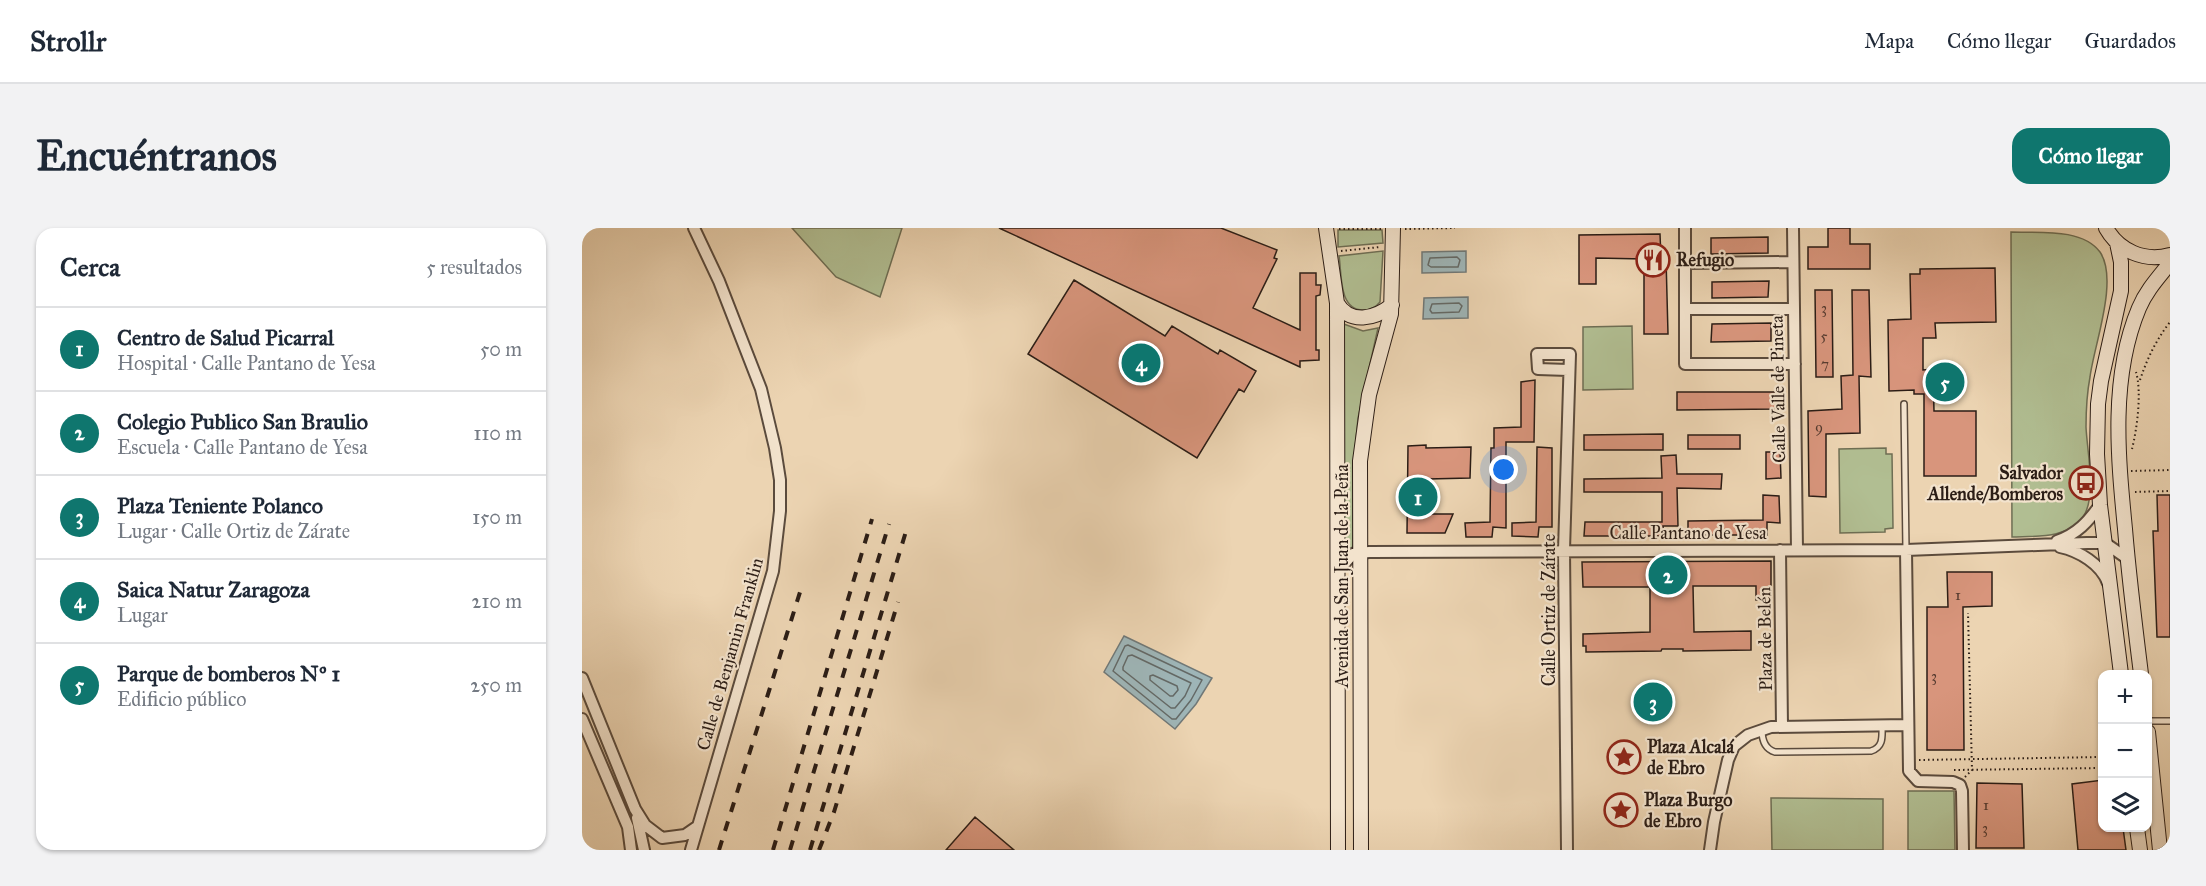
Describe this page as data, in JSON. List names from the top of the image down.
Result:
{
  "streets": {
    "main road": ["Avenida de San Juan de la Peña"],
    "street": [
      "Calle Valle de Pineta",
      "Calle Pantano de Yesa",
      "Calle Ortiz de Zárate",
      "Plaza de Belén",
      "Calle de Benjamin Franklin"
    ]
  },
  "crossings": [
    ["Calle Valle de Pineta", "Calle Pantano de Yesa"],
    ["Calle Pantano de Yesa", "Avenida de San Juan de la Peña"],
    ["Calle Pantano de Yesa", "Calle Ortiz de Zárate"],
    ["Calle Pantano de Yesa", "Plaza de Belén"]
  ],
  "places": {
    "restaurant": ["Refugio"],
    "bus stop": ["Salvador Allende/Bomberos"],
    "place": ["Plaza Alcalá de Ebro", "Plaza Burgo de Ebro"]
  },
  "house_numbers": [
    "3",
    "5",
    "7",
    "9",
    "1",
    "3",
    "1",
    "3"
  ],
  "page": {
    "header": "Strollr",
    "nav": ["Mapa", "Cómo llegar", "Guardados"],
    "buttons": "Cómo llegar",
    "title": "Encuéntranos",
    "heading": ["Cerca", "5 resultados"],
    "list": [
      {
        "mark": "1",
        "name": "Centro de Salud Picarral",
        "note": "Hospital · Calle Pantano de Yesa",
        "value": "50 m"
      },
      {
        "mark": "2",
        "name": "Colegio Publico San Braulio",
        "note": "Escuela · Calle Pantano de Yesa",
        "value": "110 m"
      },
      {
        "mark": "3",
        "name": "Plaza Teniente Polanco",
        "note": "Lugar · Calle Ortiz de Zárate",
        "value": "150 m"
      },
      {
        "mark": "4",
        "name": "Saica Natur Zaragoza",
        "note": "Lugar",
        "value": "210 m"
      },
      {
        "mark": "5",
        "name": "Parque de bomberos Nº 1",
        "note": "Edificio público",
        "value": "250 m"
      }
    ],
    "pins": [
      "4",
      "5",
      "1",
      "2",
      "3"
    ],
    "map_buttons": ["+", "−"]
  }
}
